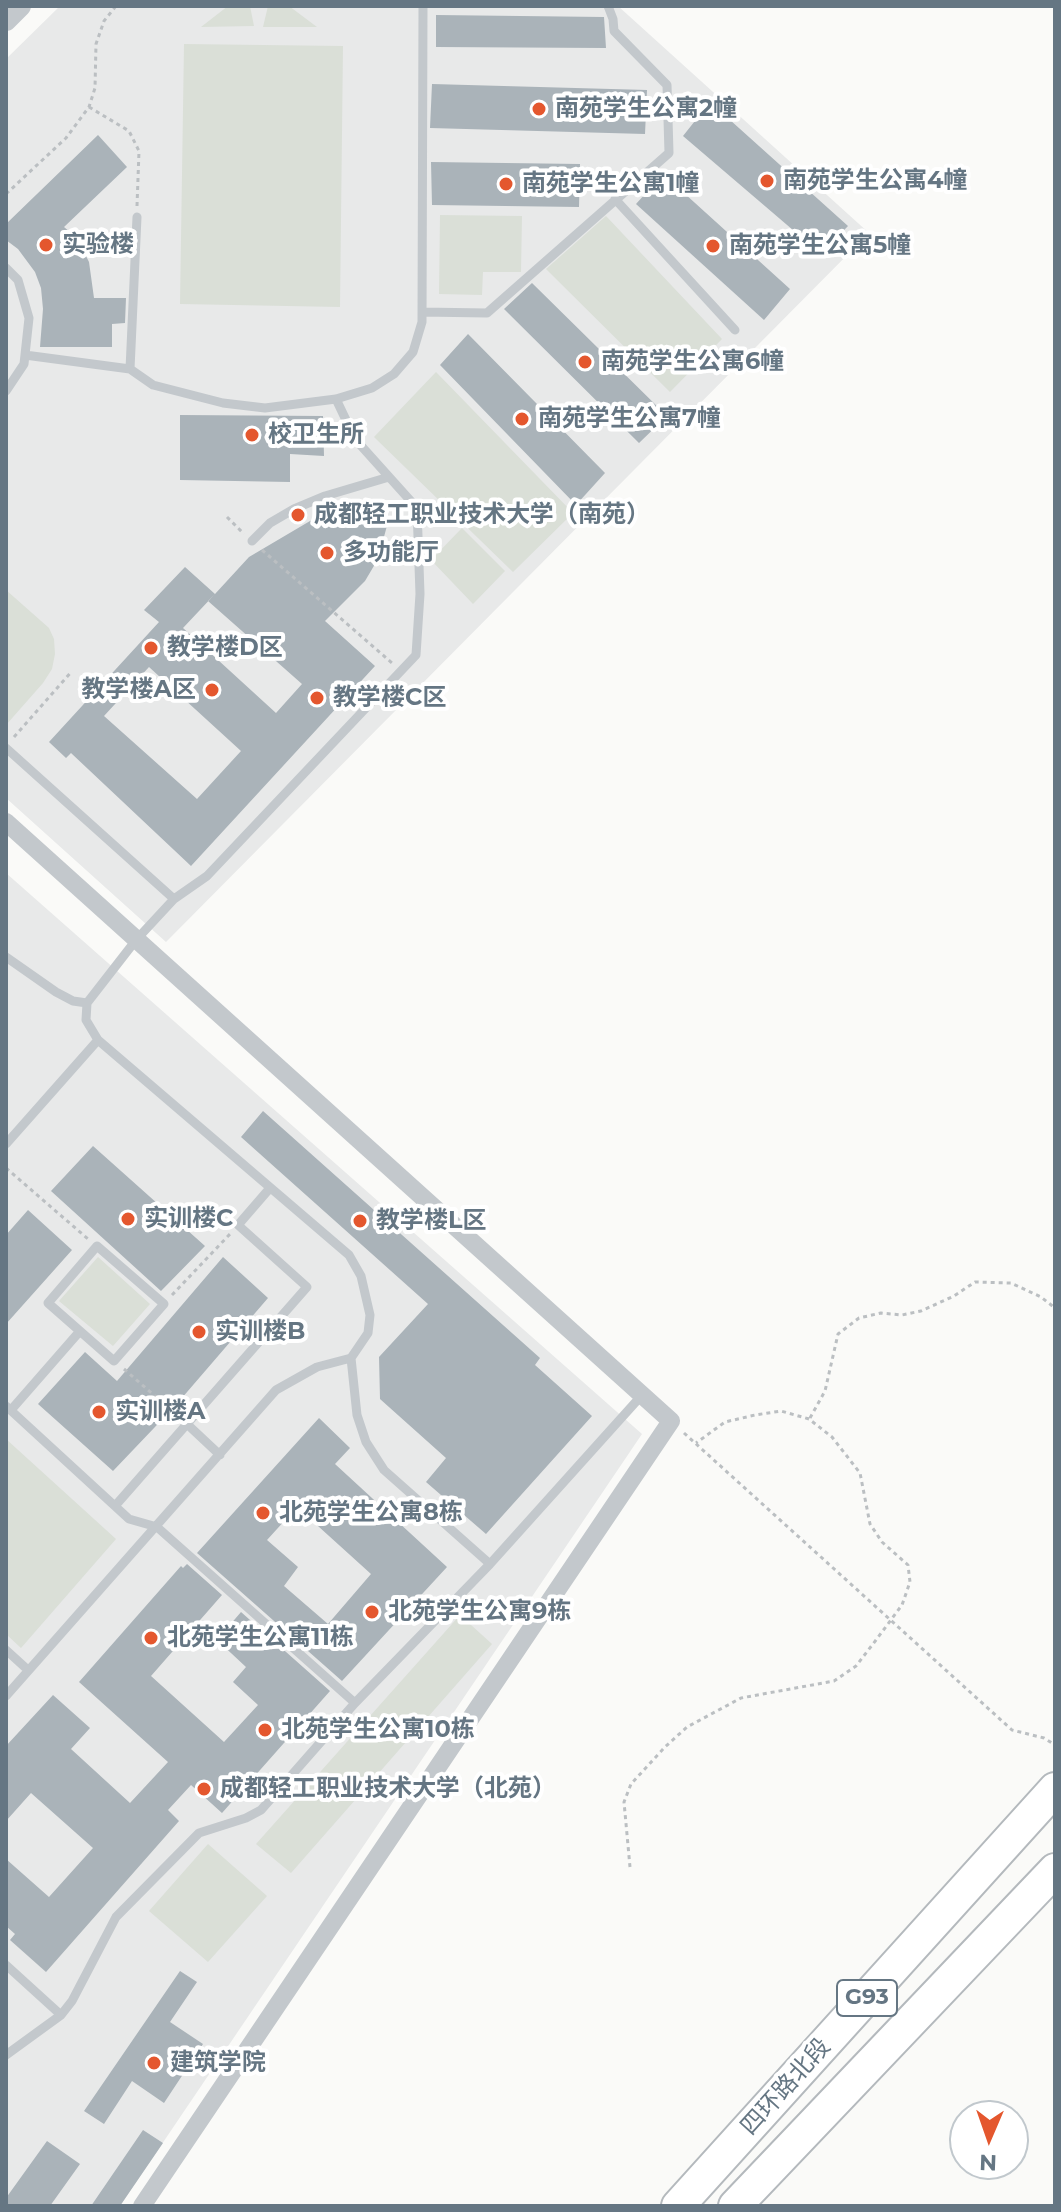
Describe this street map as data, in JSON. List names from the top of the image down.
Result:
{
  "streets": {
    "highway": ["G93", "四环路北段"]
  },
  "places": [
    "南苑学生公寓2幢",
    "南苑学生公寓4幢",
    "南苑学生公寓1幢",
    "实验楼",
    "南苑学生公寓5幢",
    "南苑学生公寓6幢",
    "南苑学生公寓7幢",
    "校卫生所",
    "成都轻工职业技术大学（南苑）",
    "多功能厅",
    "教学楼D区",
    "教学楼A区",
    "教学楼C区",
    "实训楼C",
    "教学楼L区",
    "实训楼B",
    "实训楼A",
    "北苑学生公寓8栋",
    "北苑学生公寓9栋",
    "北苑学生公寓11栋",
    "北苑学生公寓10栋",
    "成都轻工职业技术大学（北苑）",
    "建筑学院"
  ],
  "north": "bottom"
}
